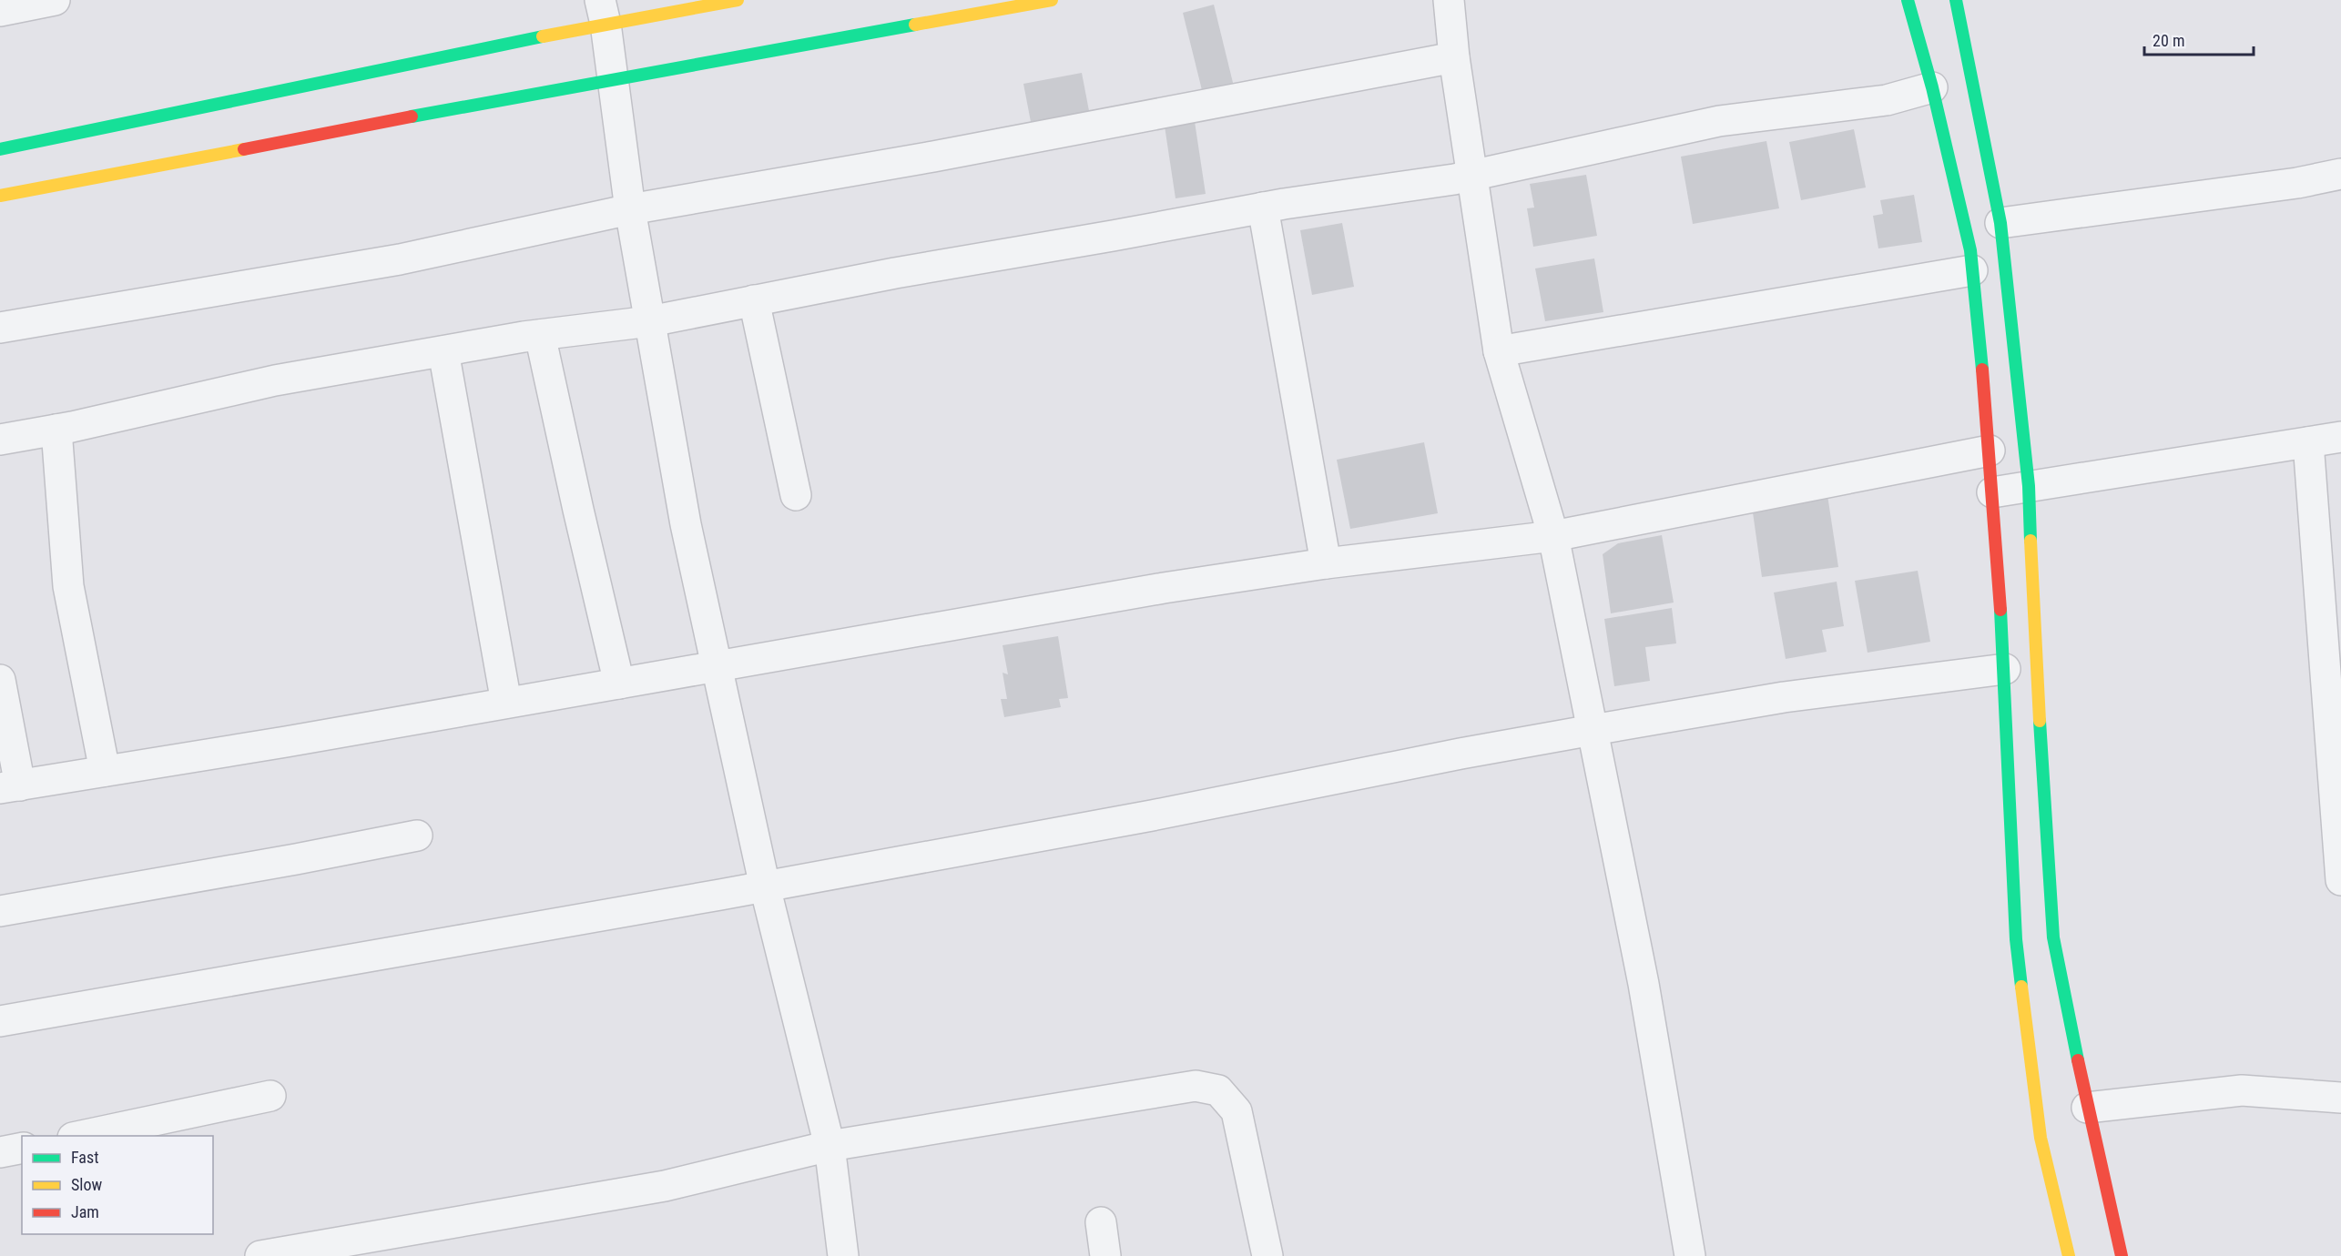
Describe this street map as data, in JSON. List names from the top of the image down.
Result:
{
  "legend": ["Fast", "Slow", "Jam"],
  "scale_bar": "20 m"
}
